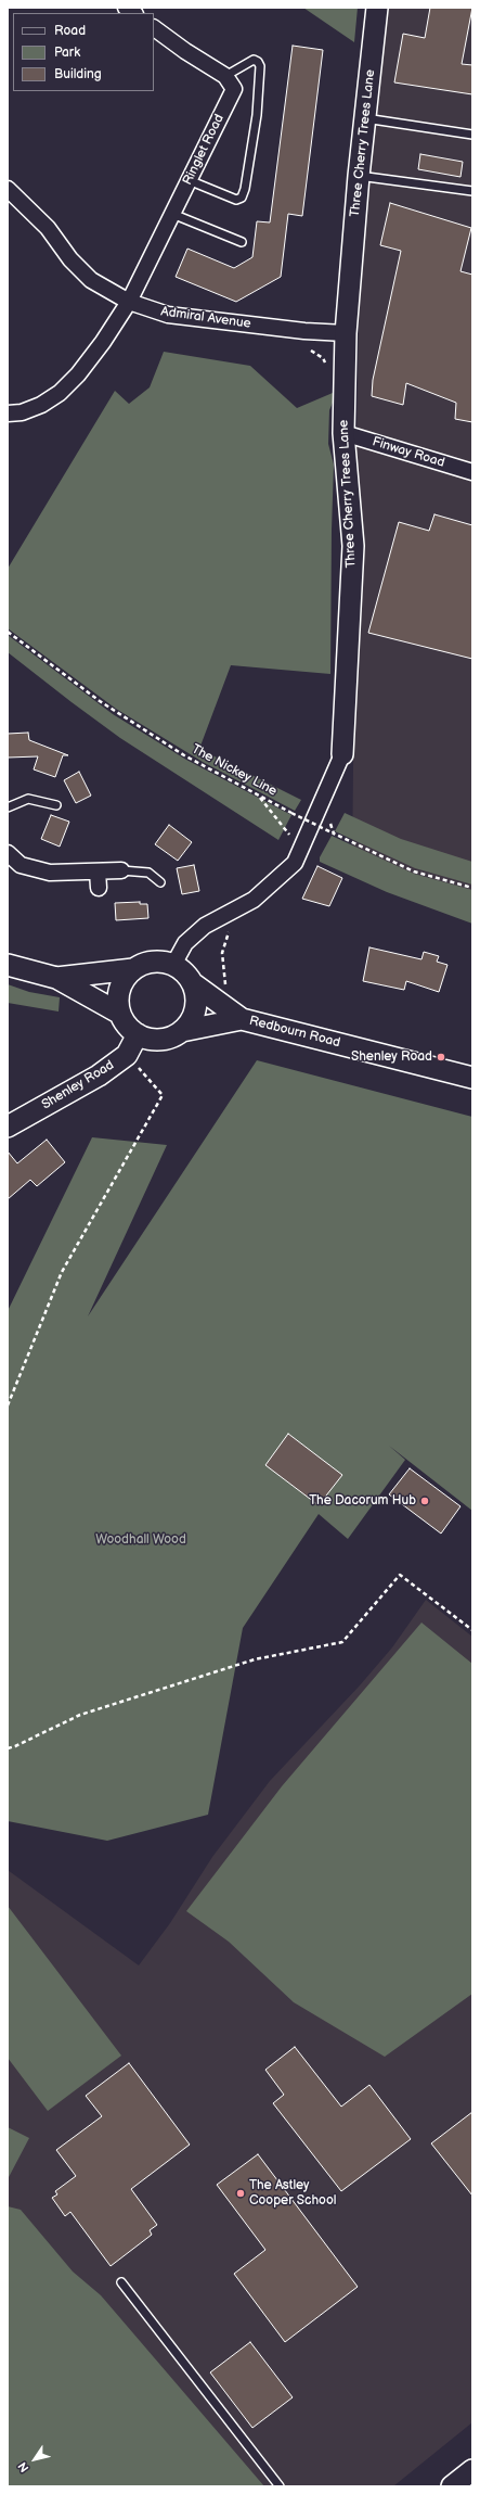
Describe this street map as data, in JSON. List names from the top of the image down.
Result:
{
  "streets": {
    "street": [
      "Three Cherry Trees Lane",
      "Ringlet Road",
      "Admiral Avenue",
      "Finway Road",
      "Redbourn Road",
      "Shenley Road"
    ],
    "path": ["The Nickey Line"]
  },
  "crossings": [
    ["Three Cherry Trees Lane", "Admiral Avenue"],
    ["Three Cherry Trees Lane", "Finway Road"],
    ["Three Cherry Trees Lane", "Redbourn Road"],
    ["Three Cherry Trees Lane", "Shenley Road"],
    ["Ringlet Road", "Admiral Avenue"],
    ["Redbourn Road", "Shenley Road"]
  ],
  "parks": ["Woodhall Wood"],
  "places": ["Shenley Road", "The Dacorum Hub", "The Astley Cooper School"],
  "legend": ["Road", "Park", "Building"],
  "north": "bottom left"
}
